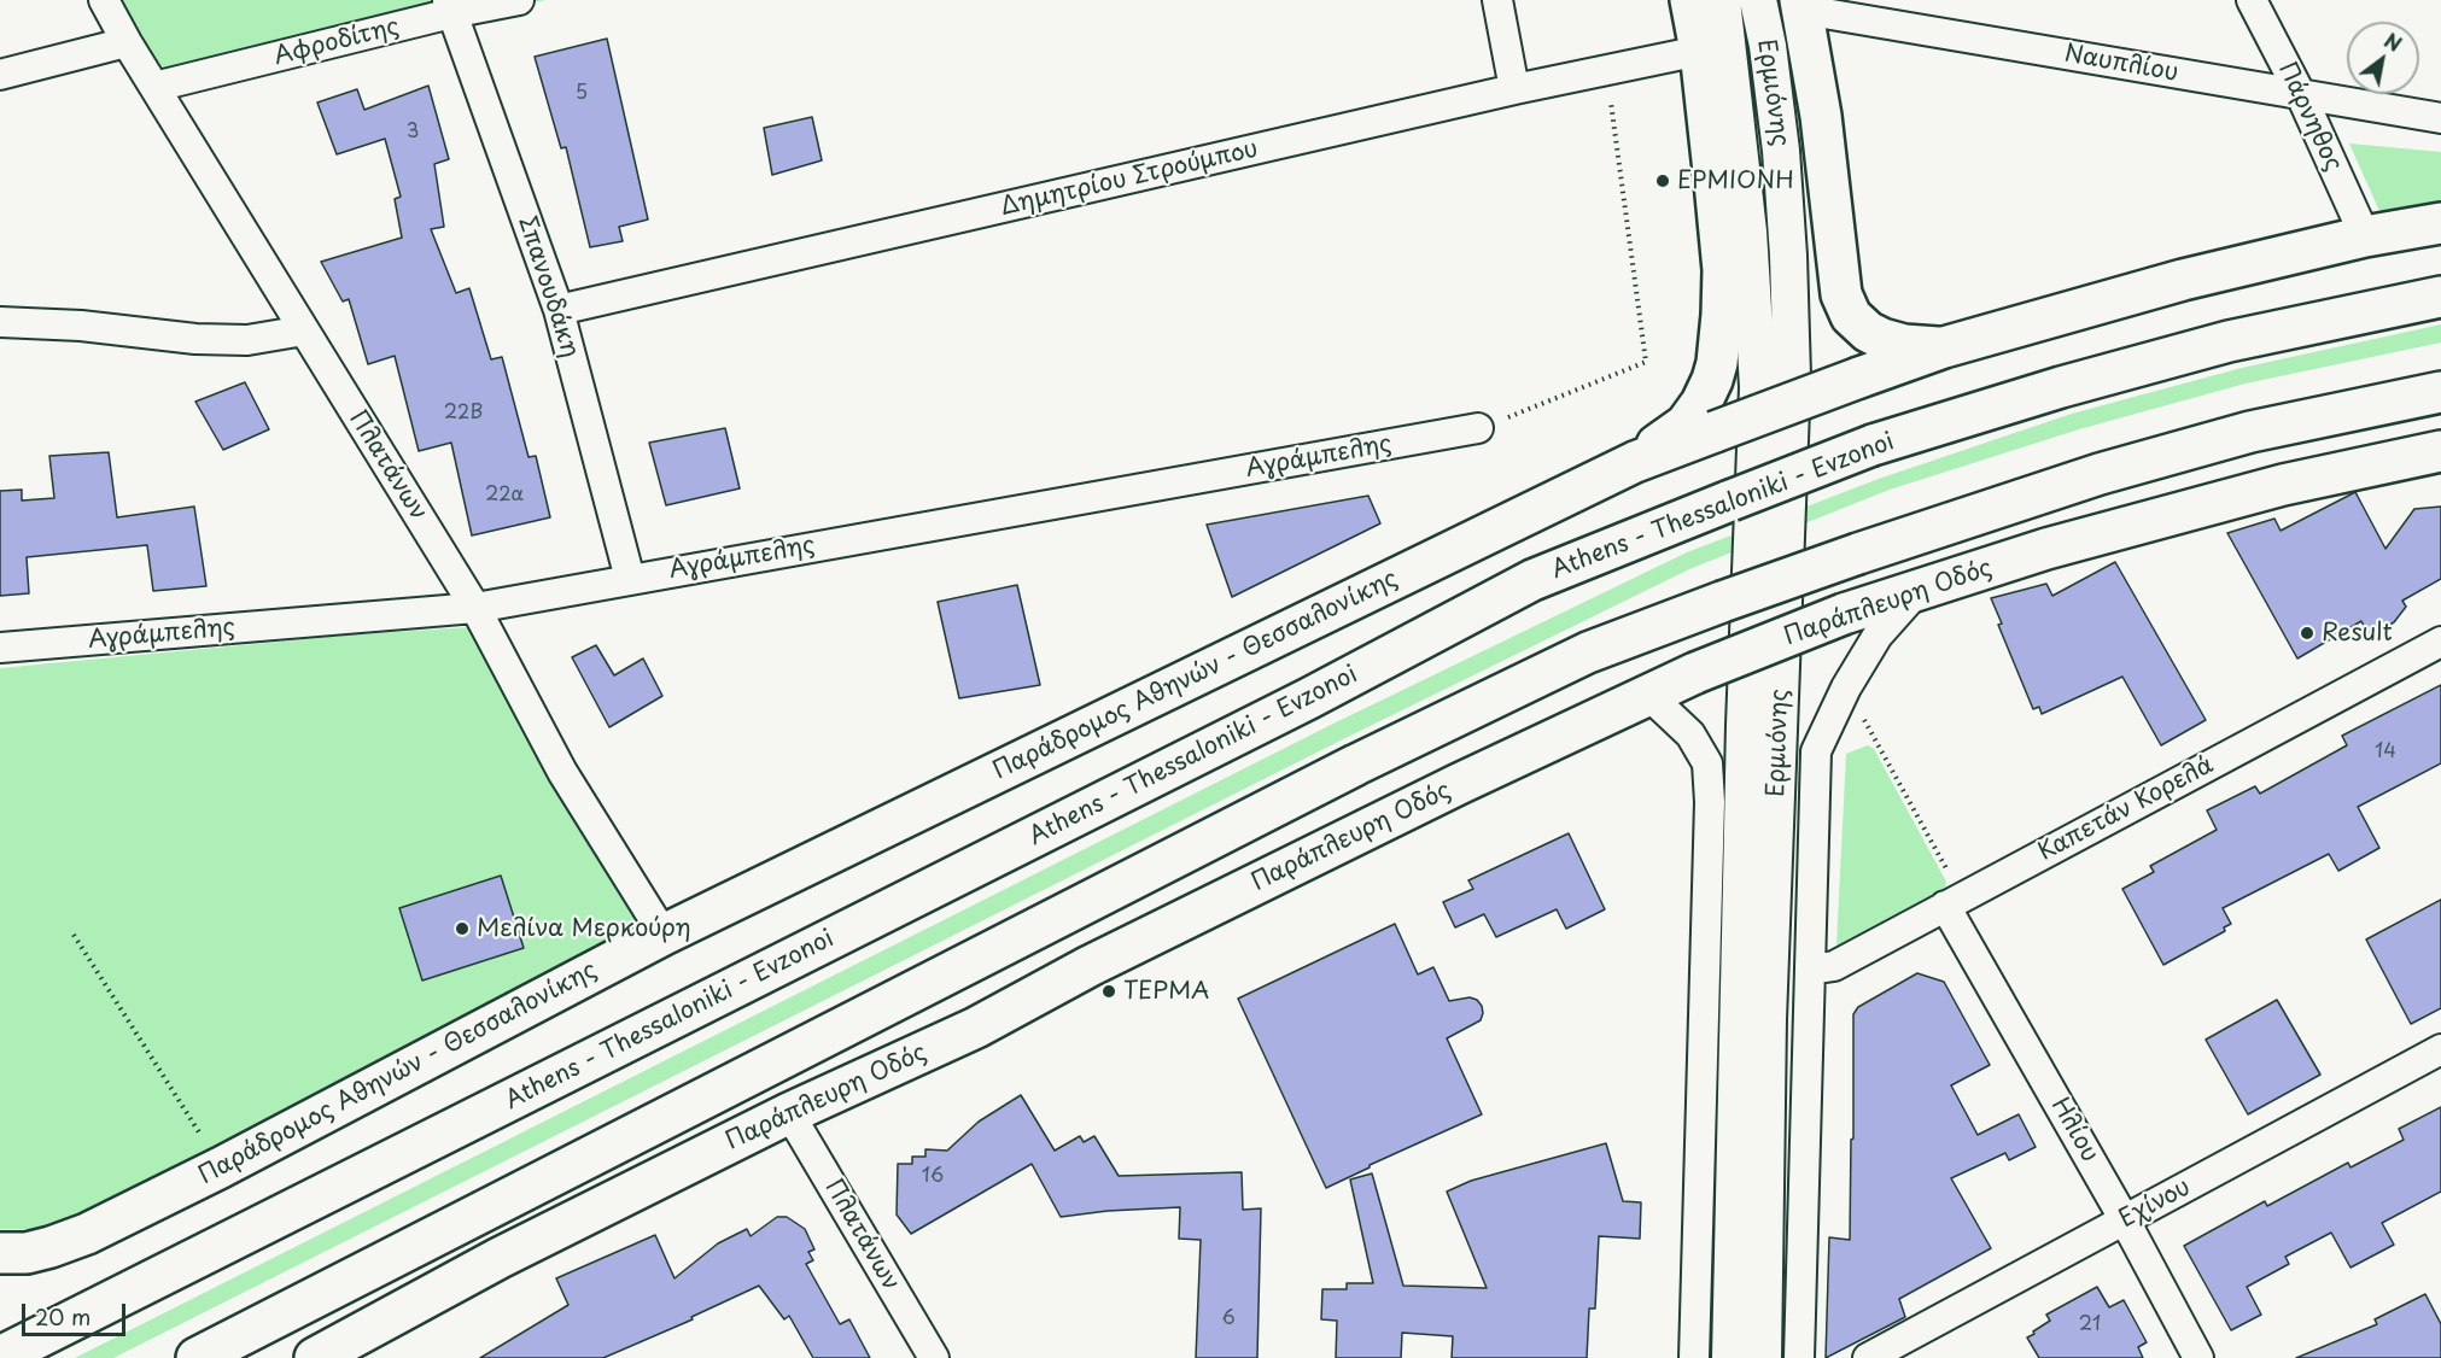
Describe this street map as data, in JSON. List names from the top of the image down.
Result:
{
  "streets": {
    "main road": ["Athens - Thessaloniki - Evzonoi", "Παράπλευρη Οδός", "Παράδρομος Αθηνών - Θεσσαλονίκης"],
    "street": [
      "Αφροδίτης",
      "Ναυπλίου",
      "Ερμιόνης",
      "Πάρνηθος",
      "Δημητρίου Στρούμπου",
      "Σπανουδάκη",
      "Αγράμπελης",
      "Πλατάνων",
      "Καπετάν Κορελά",
      "Ηλίου",
      "Εχίνου"
    ]
  },
  "crossings": [
    ["Αφροδίτης", "Σπανουδάκη"],
    ["Αφροδίτης", "Πλατάνων"],
    ["Ναυπλίου", "Πάρνηθος"],
    ["Ερμιόνης", "Παράπλευρη Οδός"],
    ["Ερμιόνης", "Καπετάν Κορελά"],
    ["Πάρνηθος", "Παράδρομος Αθηνών - Θεσσαλονίκης"],
    ["Δημητρίου Στρούμπου", "Σπανουδάκη"],
    ["Σπανουδάκη", "Αγράμπελης"],
    ["Αγράμπελης", "Πλατάνων"],
    ["Πλατάνων", "Παράπλευρη Οδός"],
    ["Πλατάνων", "Παράδρομος Αθηνών - Θεσσαλονίκης"],
    ["Καπετάν Κορελά", "Ηλίου"],
    ["Ηλίου", "Εχίνου"]
  ],
  "places": [
    "ΕΡΜΙΟΝΗ",
    "Result",
    "Μελίνα Μερκούρη",
    "ΤΕΡΜΑ"
  ],
  "house_numbers": [
    "5",
    "3",
    "22Β",
    "22α",
    "14",
    "16",
    "6",
    "21"
  ],
  "scale_bar": "20 m",
  "north": "top right"
}
